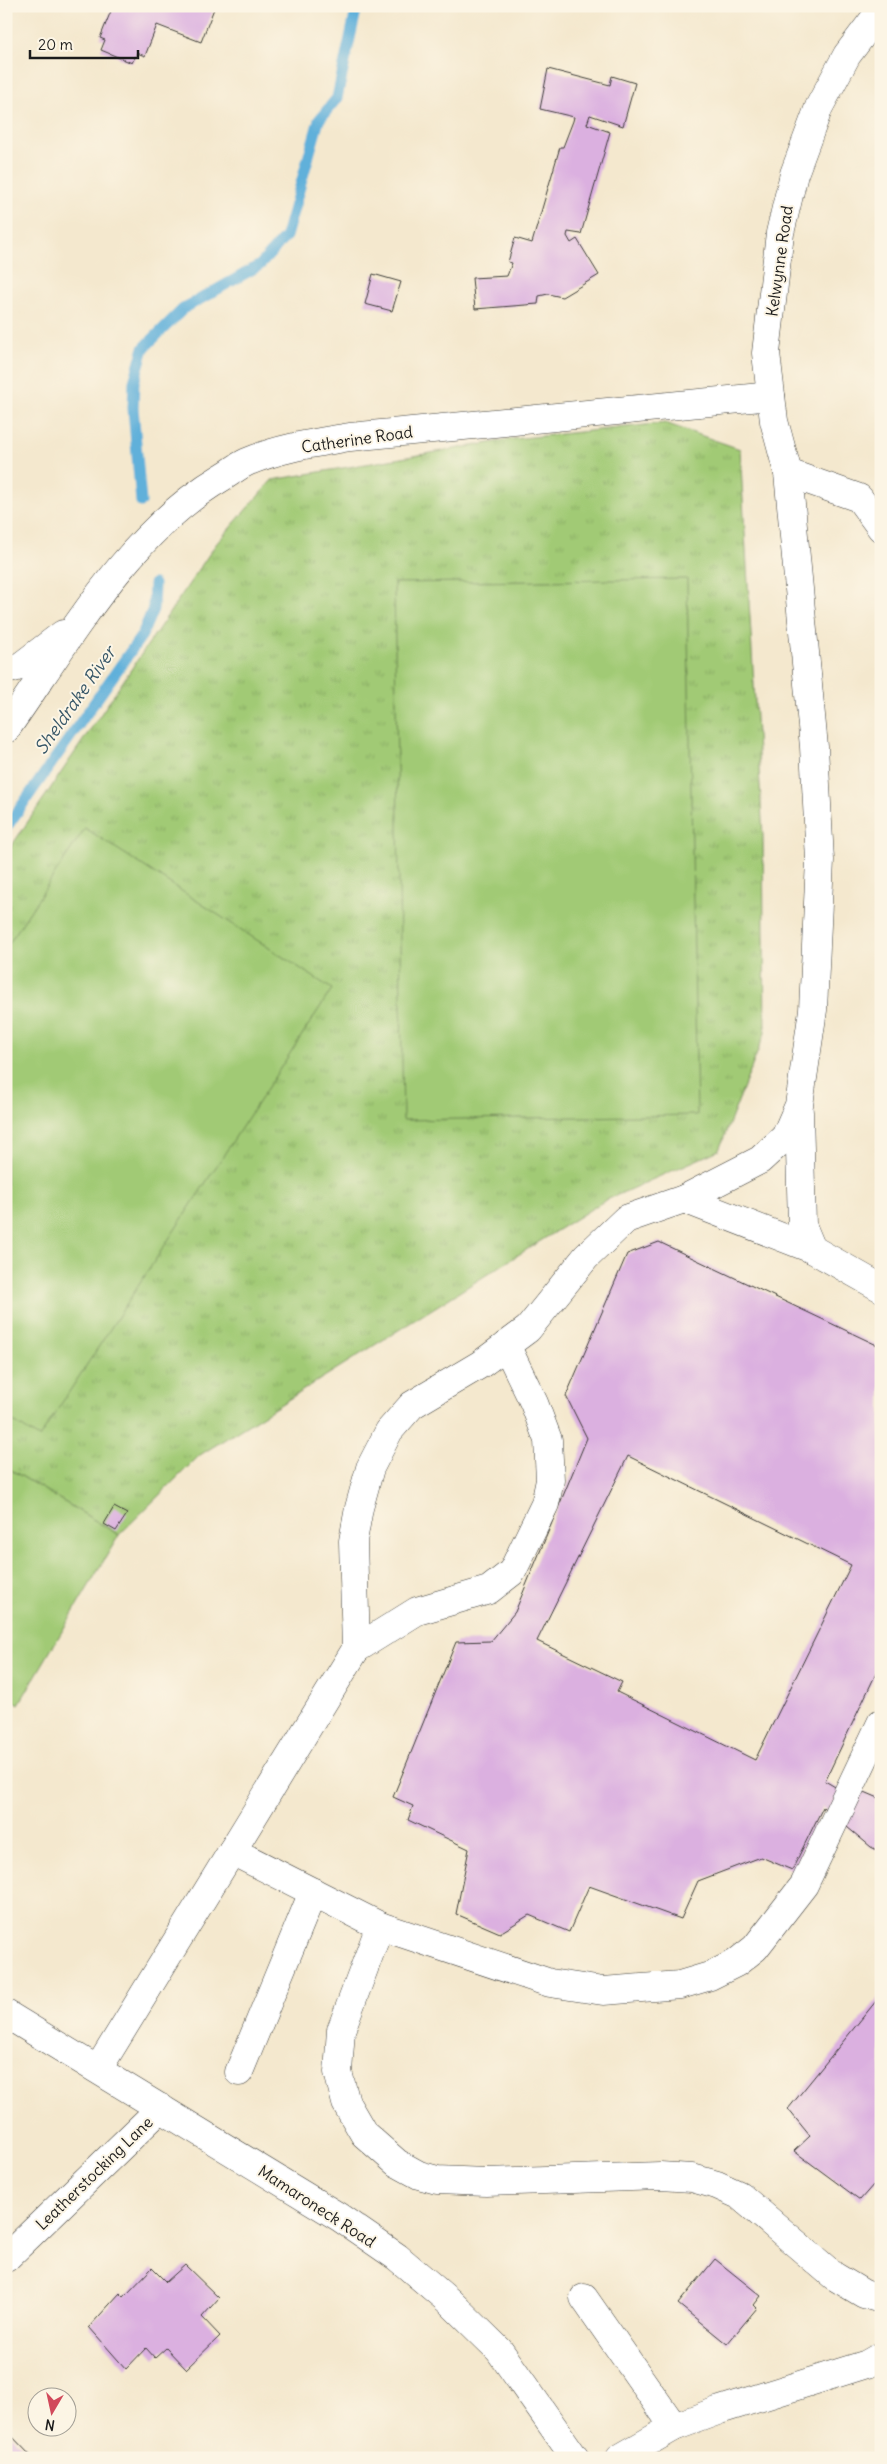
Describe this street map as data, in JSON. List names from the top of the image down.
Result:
{
  "streets": {
    "street": [
      "Kelwynne Road",
      "Catherine Road",
      "Leatherstocking Lane",
      "Mamaroneck Road"
    ]
  },
  "crossings": [
    ["Kelwynne Road", "Catherine Road"],
    ["Leatherstocking Lane", "Mamaroneck Road"]
  ],
  "water": ["Sheldrake River"],
  "scale_bar": "20 m",
  "north": "bottom"
}
